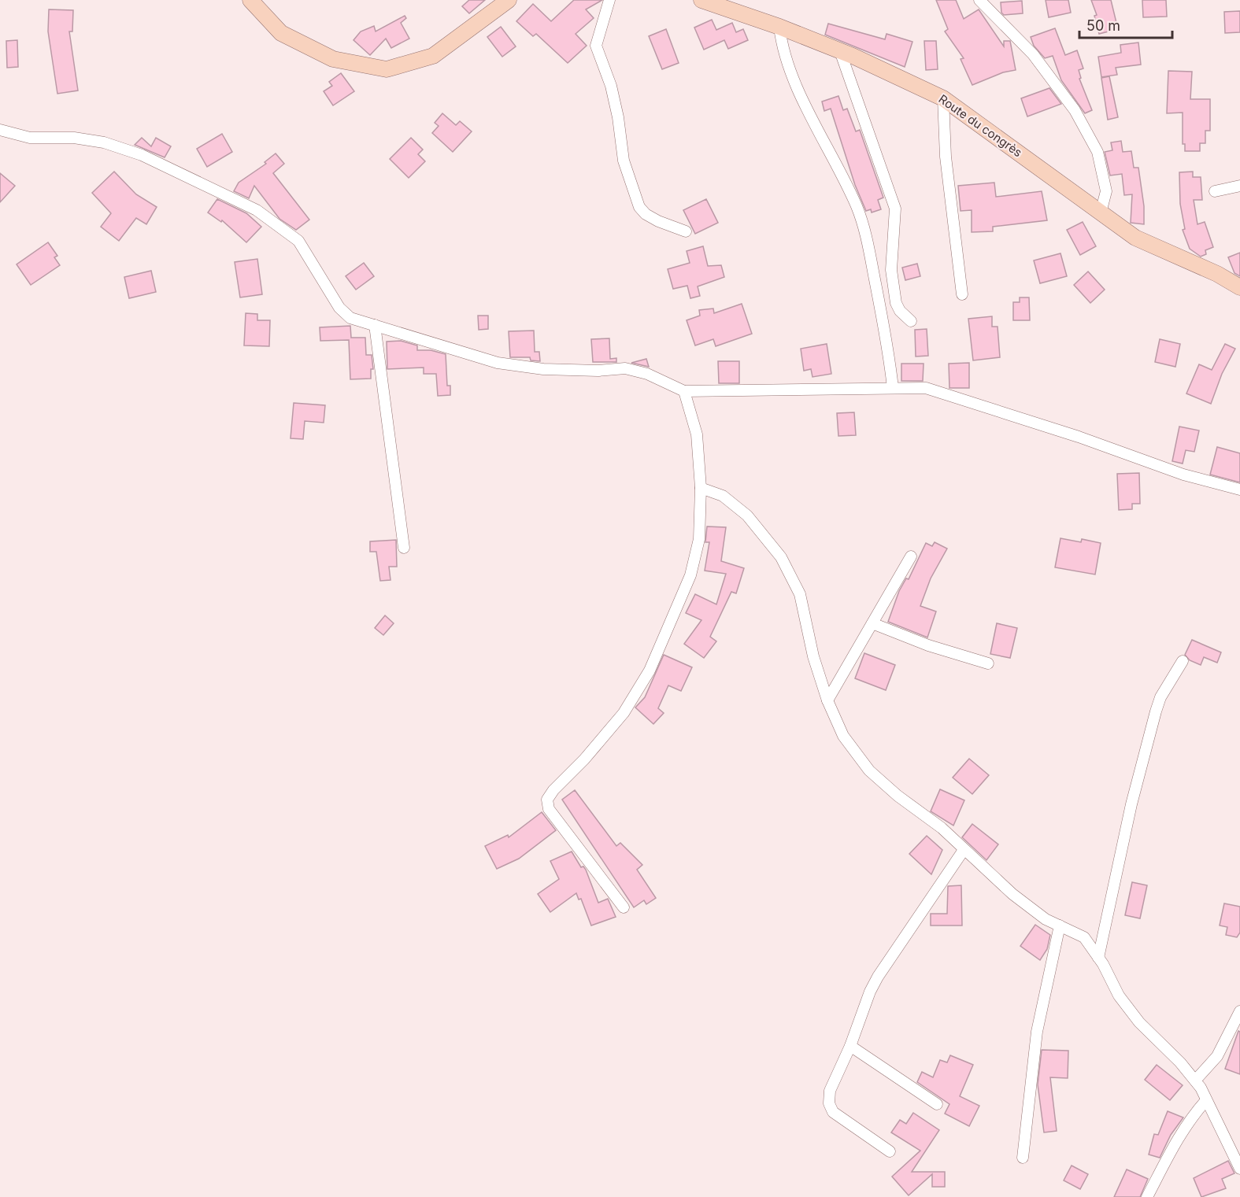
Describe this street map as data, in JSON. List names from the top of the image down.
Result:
{
  "streets": {
    "main road": ["Route du congrès"]
  },
  "scale_bar": "50 m"
}
